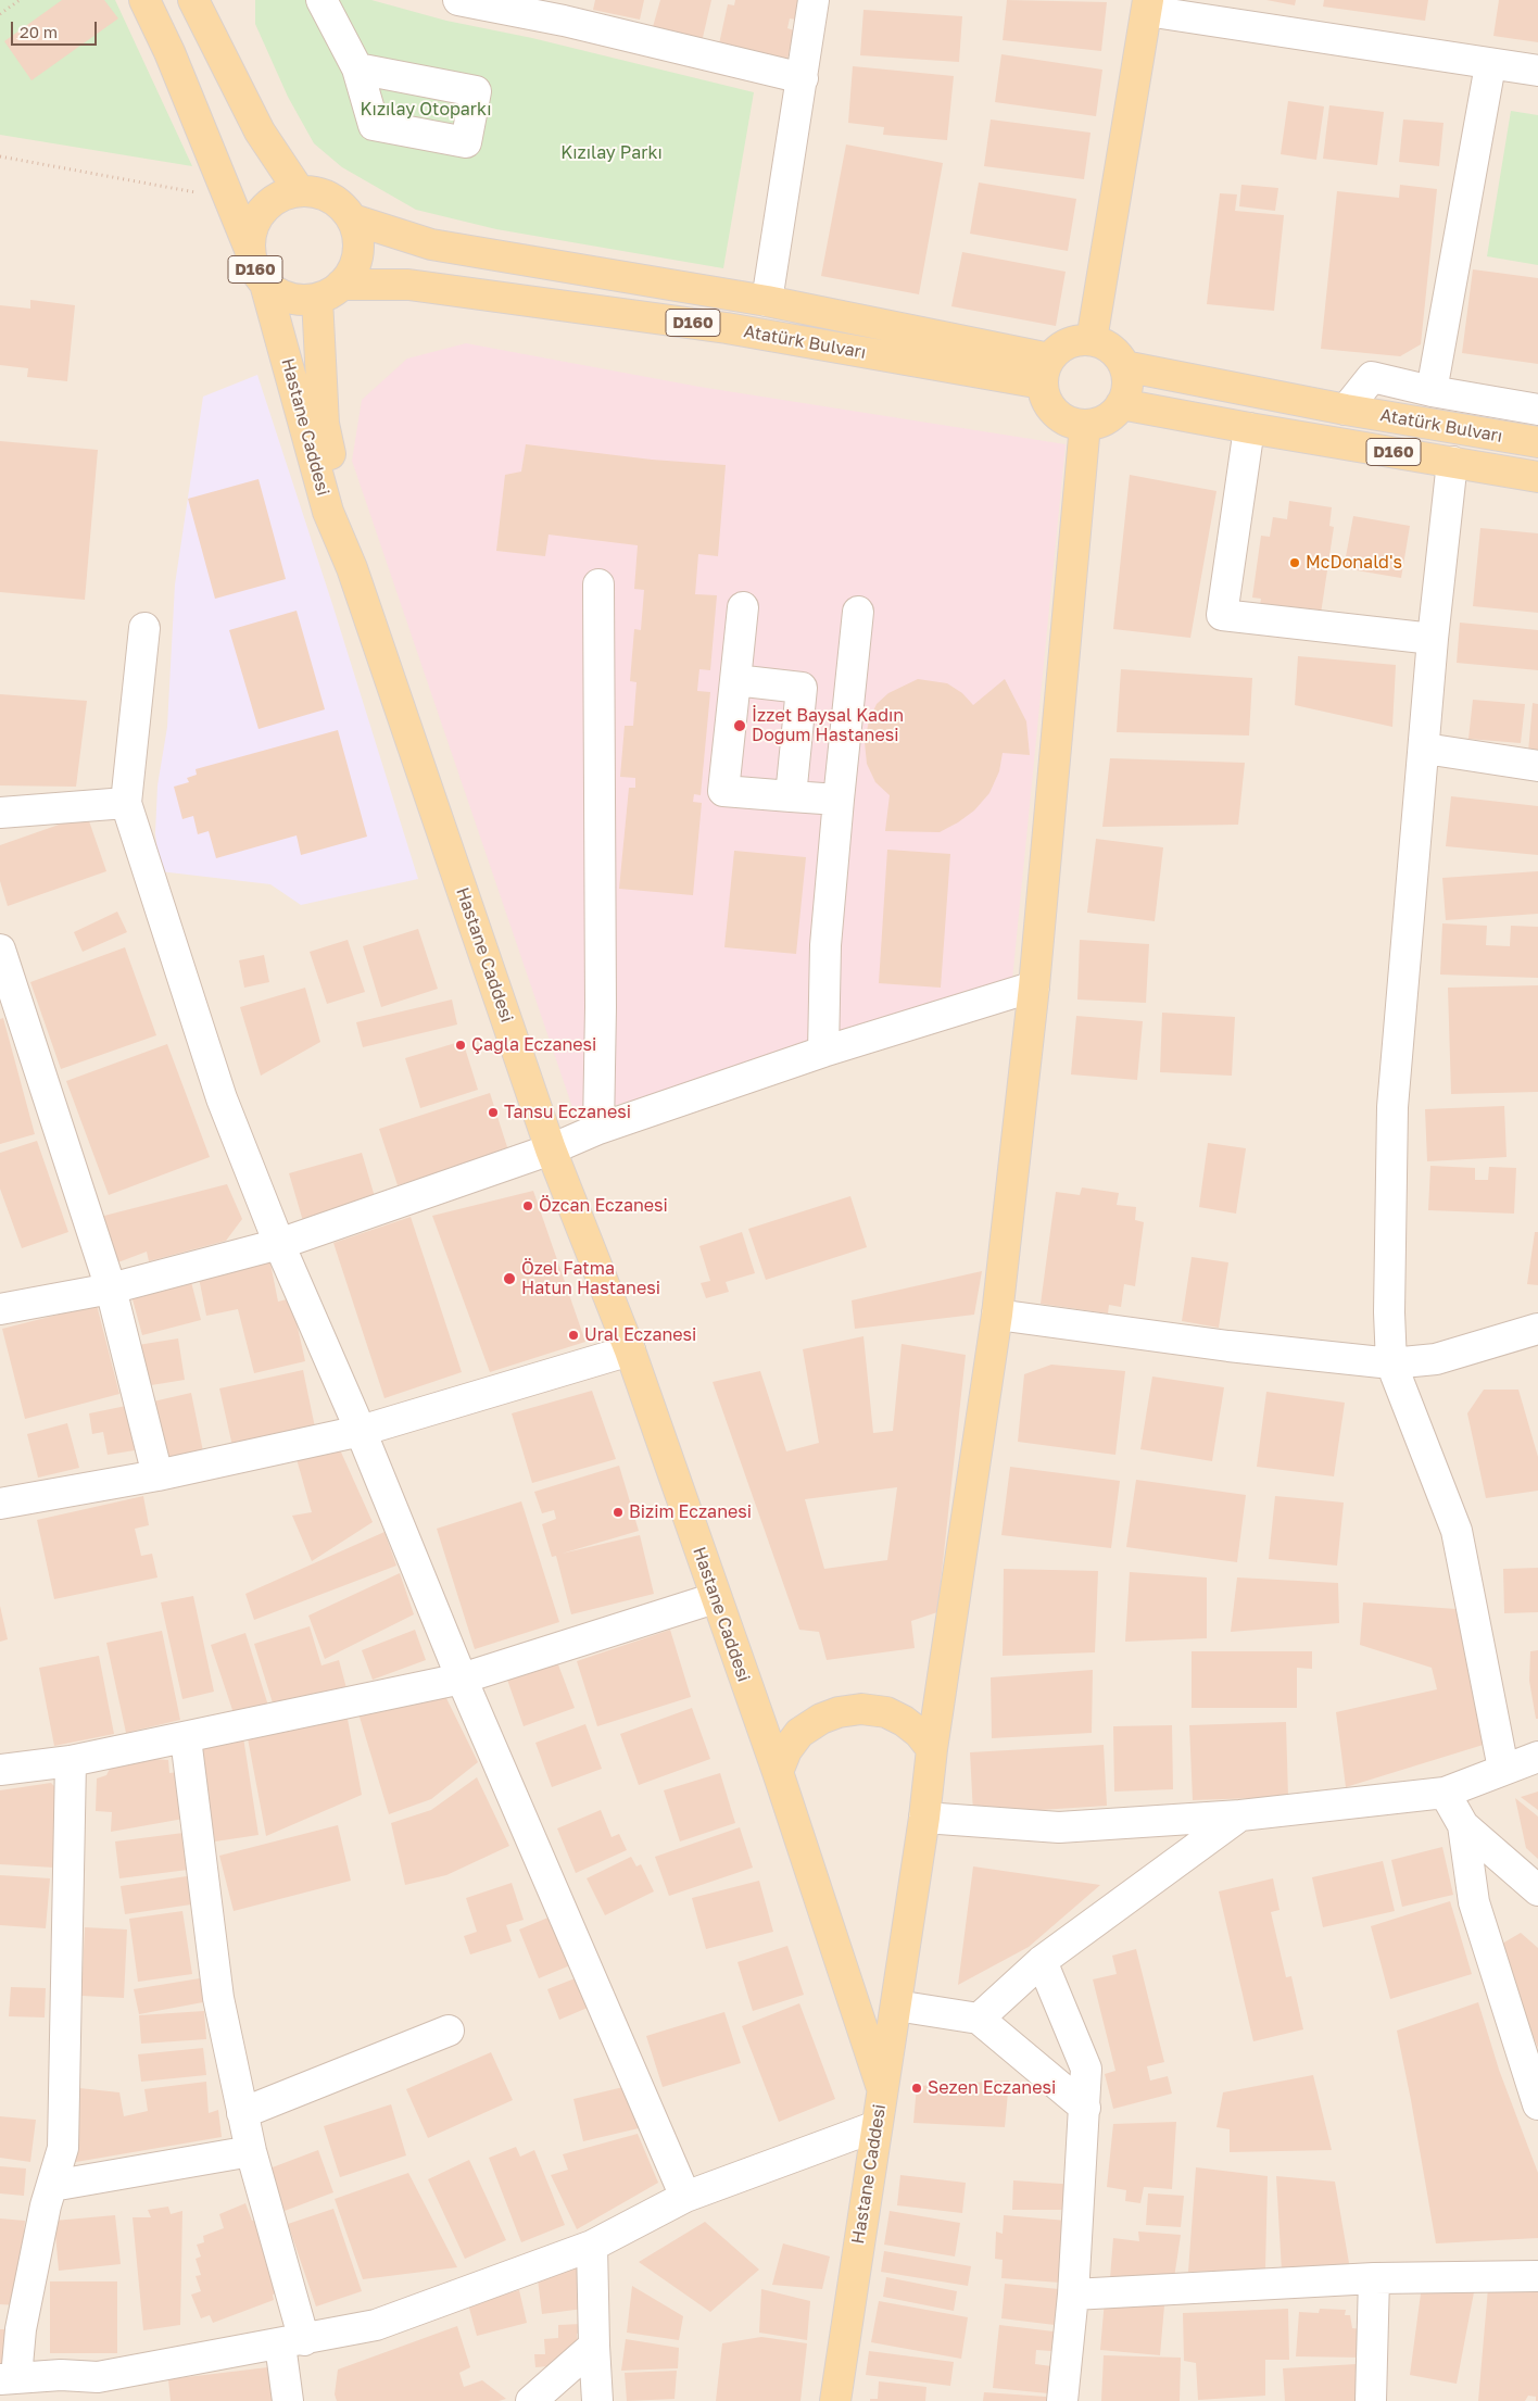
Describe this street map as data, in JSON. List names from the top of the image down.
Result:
{
  "streets": {
    "main road": ["D160", "Atatürk Bulvarı", "Hastane Caddesi"]
  },
  "crossings": [
    ["D160", "Atatürk Bulvarı"],
    ["D160", "Hastane Caddesi"],
    ["Atatürk Bulvarı", "Hastane Caddesi"]
  ],
  "parks": ["Kızılay Otoparkı", "Kızılay Parkı"],
  "places": [
    "McDonald's",
    "İzzet Baysal Kadın Doğum Hastanesi",
    "Çağla Eczanesi",
    "Tansu Eczanesi",
    "Özcan Eczanesi",
    "Özel Fatma Hatun Hastanesi",
    "Ural Eczanesi",
    "Bizim Eczanesi",
    "Sezen Eczanesi"
  ],
  "scale_bar": "20 m"
}
